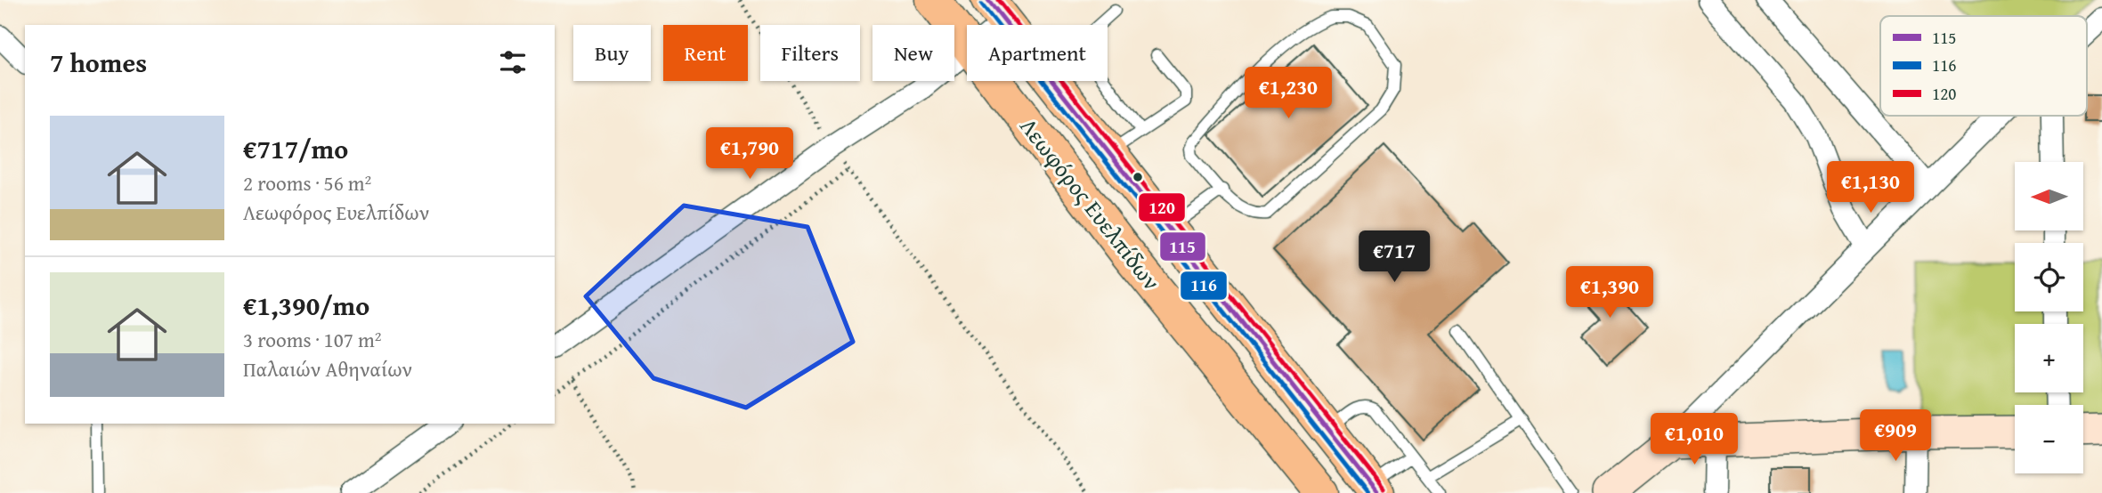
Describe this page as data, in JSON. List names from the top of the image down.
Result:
{
  "streets": {
    "main road": ["Λεωφόρος Ευελπίδων"]
  },
  "lines": ["transit line 115", "transit line 120", "transit line 116"],
  "legend": ["115", "116", "120"],
  "north": "left",
  "page": {
    "chip": [
      "Buy",
      "Rent",
      "Filters",
      "New",
      "Apartment"
    ],
    "heading": "7 homes",
    "price": [
      "€1,230",
      "€1,790",
      "€1,130",
      "€717",
      "€1,390",
      "€909",
      "€1,010"
    ],
    "list": [
      {
        "name": "€717/mo",
        "note": "2 rooms · 56 m² · Λεωφόρος Ευελπίδων"
      },
      {
        "name": "€1,390/mo",
        "note": "3 rooms · 107 m² · Παλαιών Αθηναίων"
      }
    ],
    "map_buttons": ["+", "−"]
  }
}
